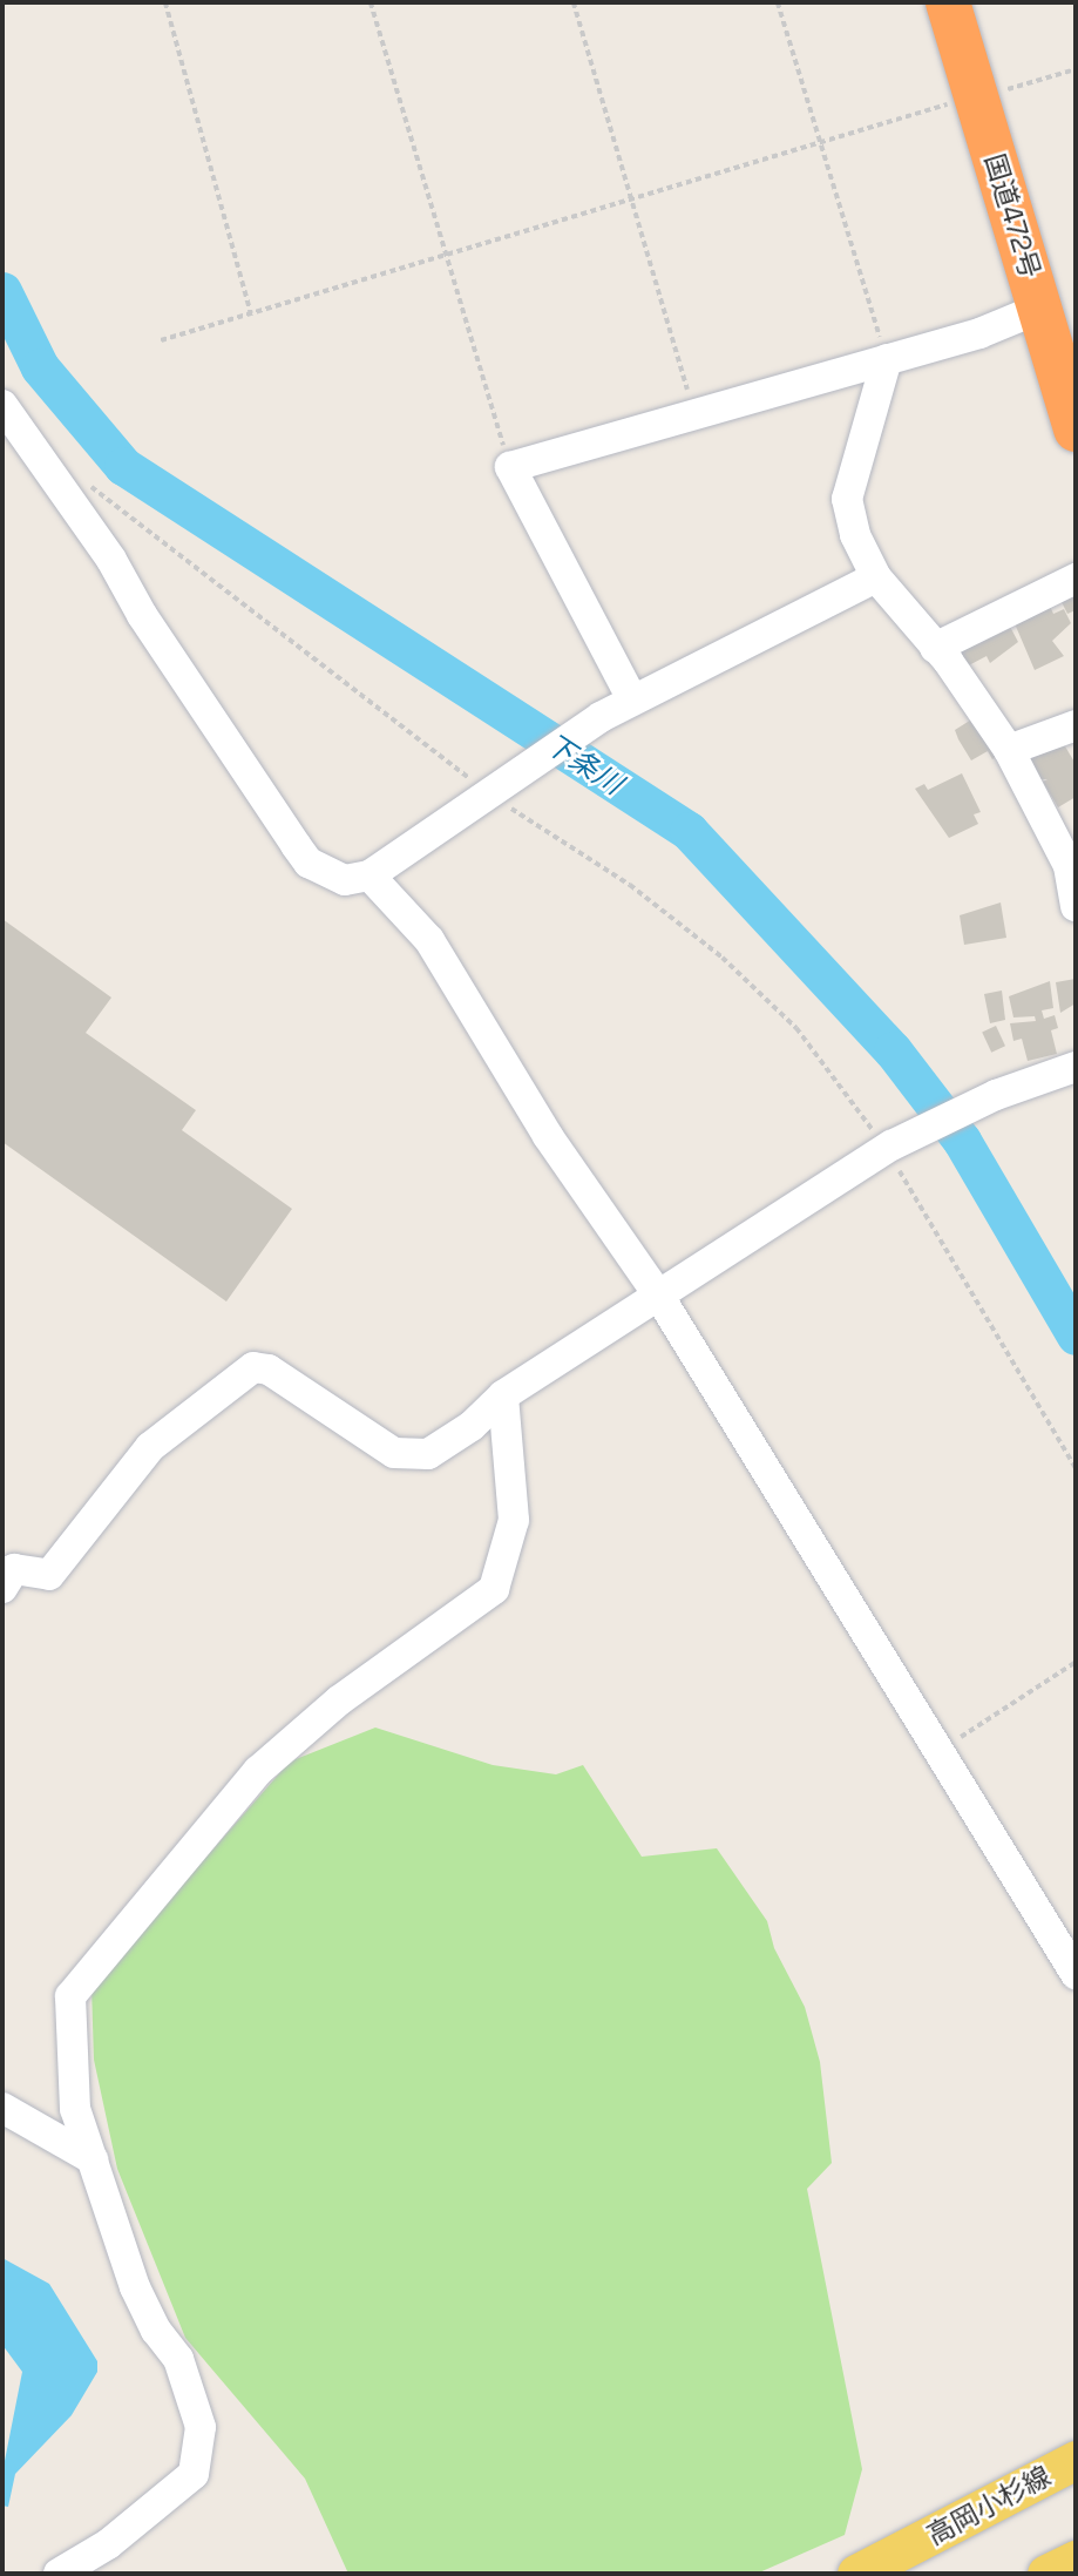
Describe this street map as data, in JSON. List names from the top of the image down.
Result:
{
  "streets": {
    "highway": ["国道472号"],
    "main road": ["高岡小杉線"]
  },
  "water": ["下条川"]
}
